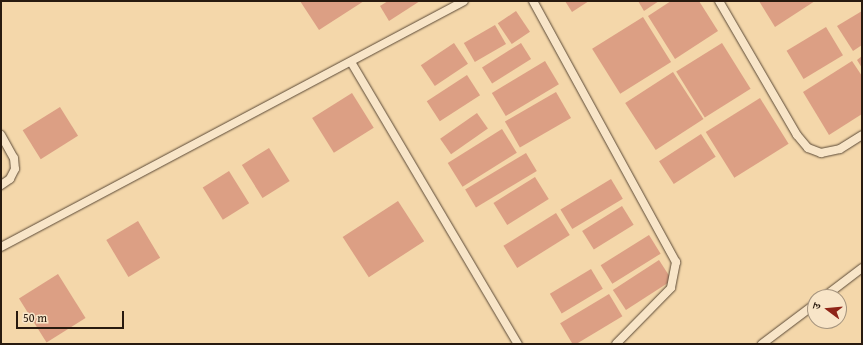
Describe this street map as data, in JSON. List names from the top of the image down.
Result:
{
  "scale_bar": "50 m",
  "north": "left"
}
